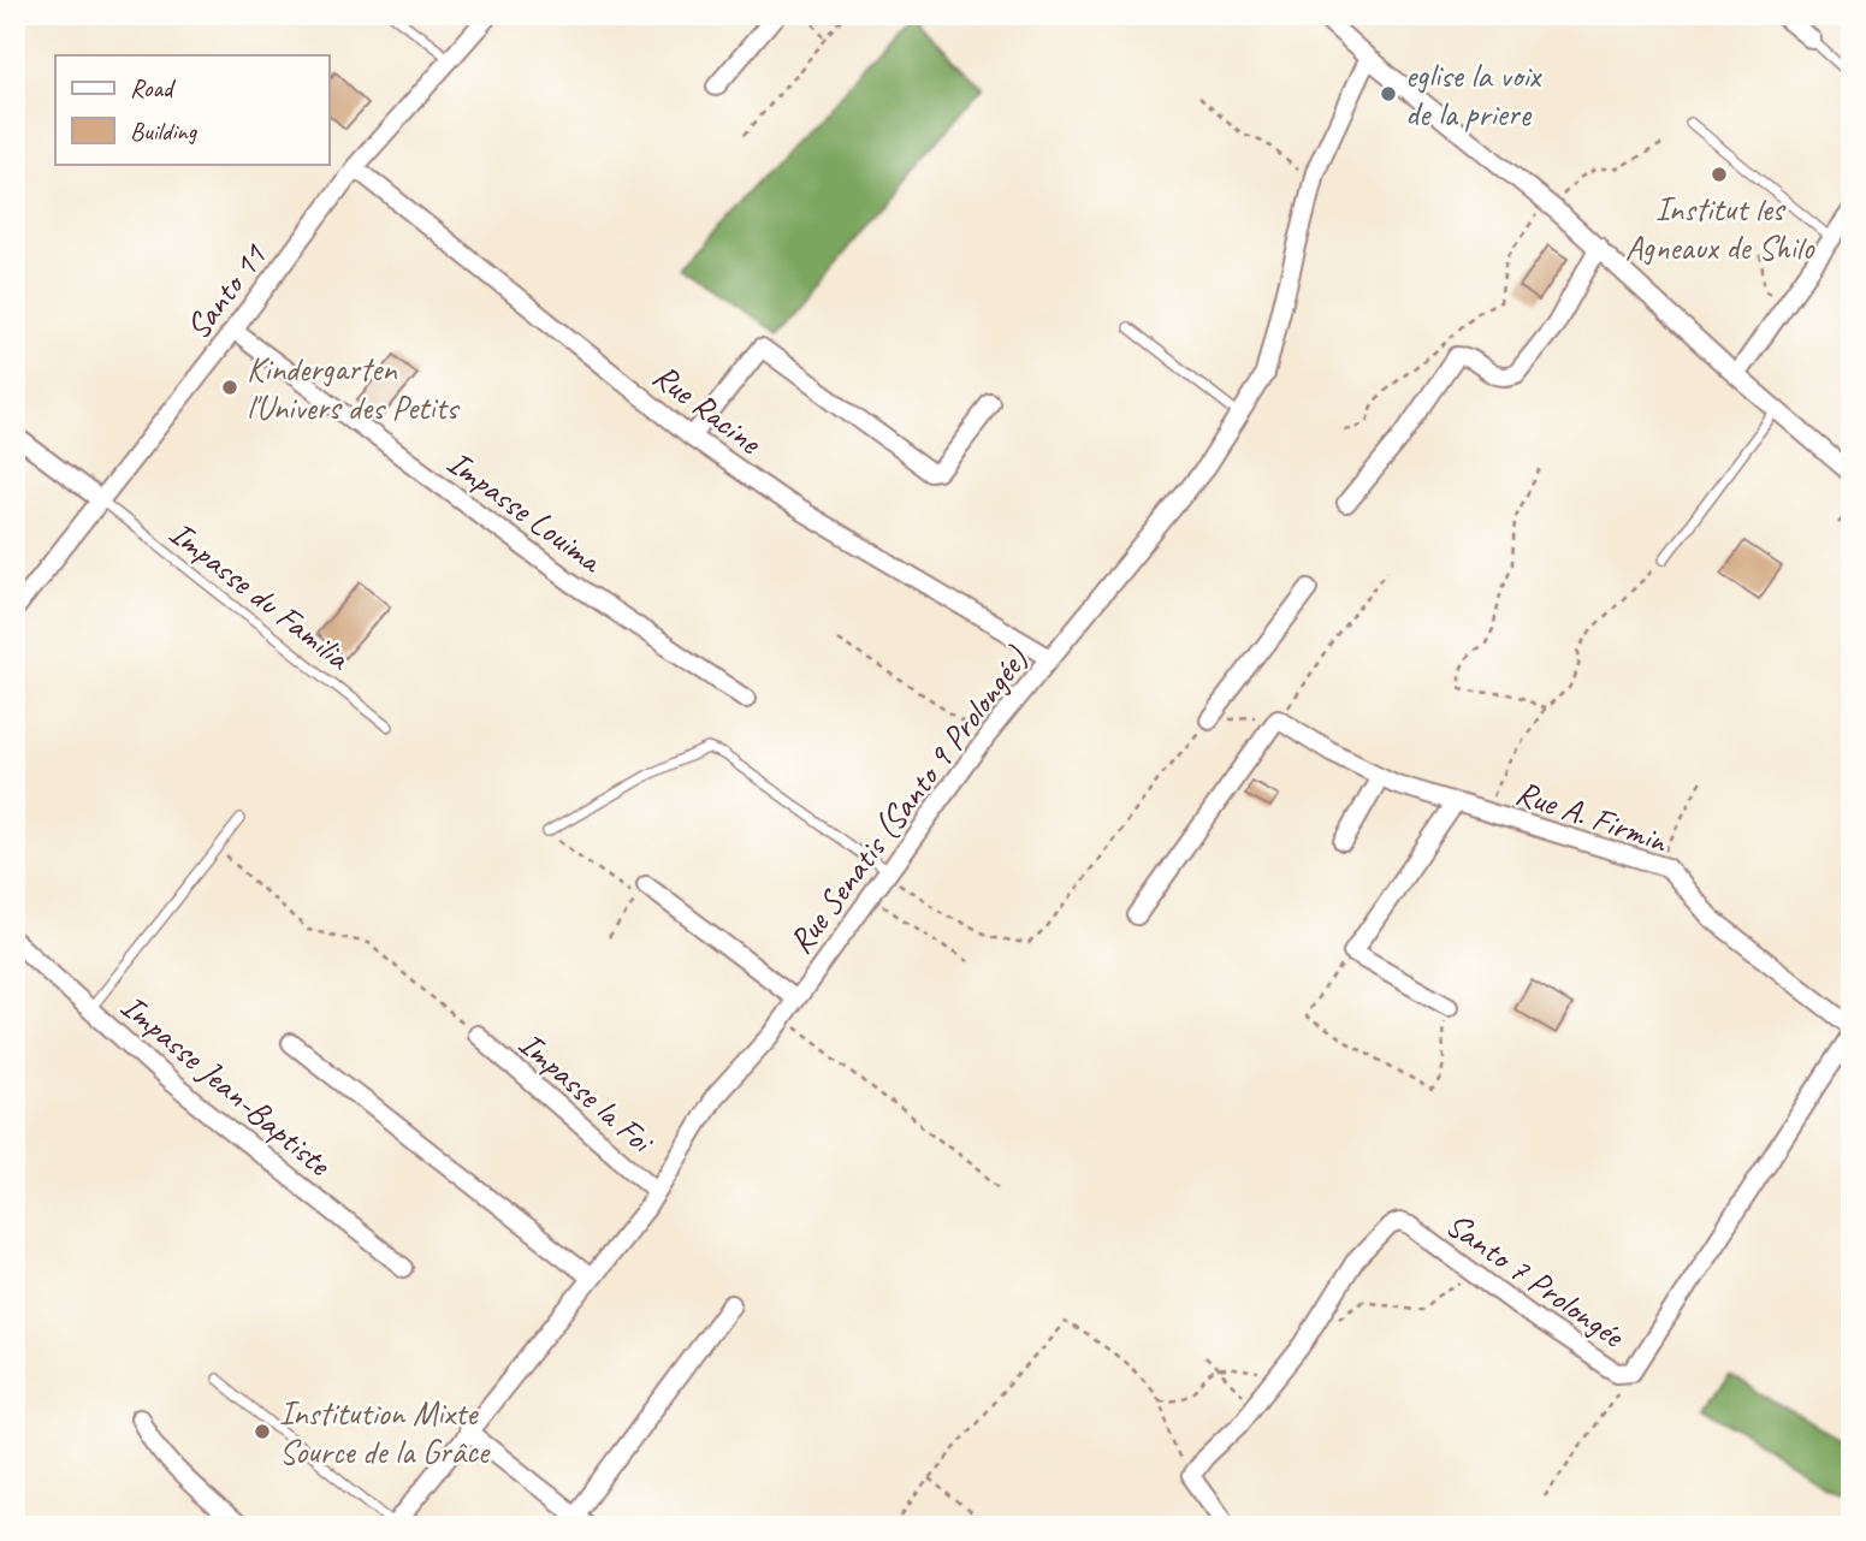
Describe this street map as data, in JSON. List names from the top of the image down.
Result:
{
  "streets": {
    "street": [
      "Santo 11",
      "Rue Racine",
      "Impasse Louima",
      "Rue Senatis (Santo 9 Prolongée)",
      "Rue A. Firmin",
      "Impasse Jean-Baptiste",
      "Impasse la Foi",
      "Santo 7 Prolongée"
    ],
    "lane": ["Impasse du Familia"]
  },
  "crossings": [
    ["Santo 11", "Rue Racine"],
    ["Santo 11", "Impasse Louima"],
    ["Santo 11", "Impasse du Familia"],
    ["Rue Racine", "Rue Senatis (Santo 9 Prolongée)"],
    ["Rue Senatis (Santo 9 Prolongée)", "Impasse la Foi"]
  ],
  "places": [
    "eglise la voix de la priere",
    "Institut les Agneaux de Shilo",
    "Kindergarten l'Univers des Petits",
    "Institution Mixte Source de la Grâce"
  ],
  "legend": ["Road", "Building"]
}
